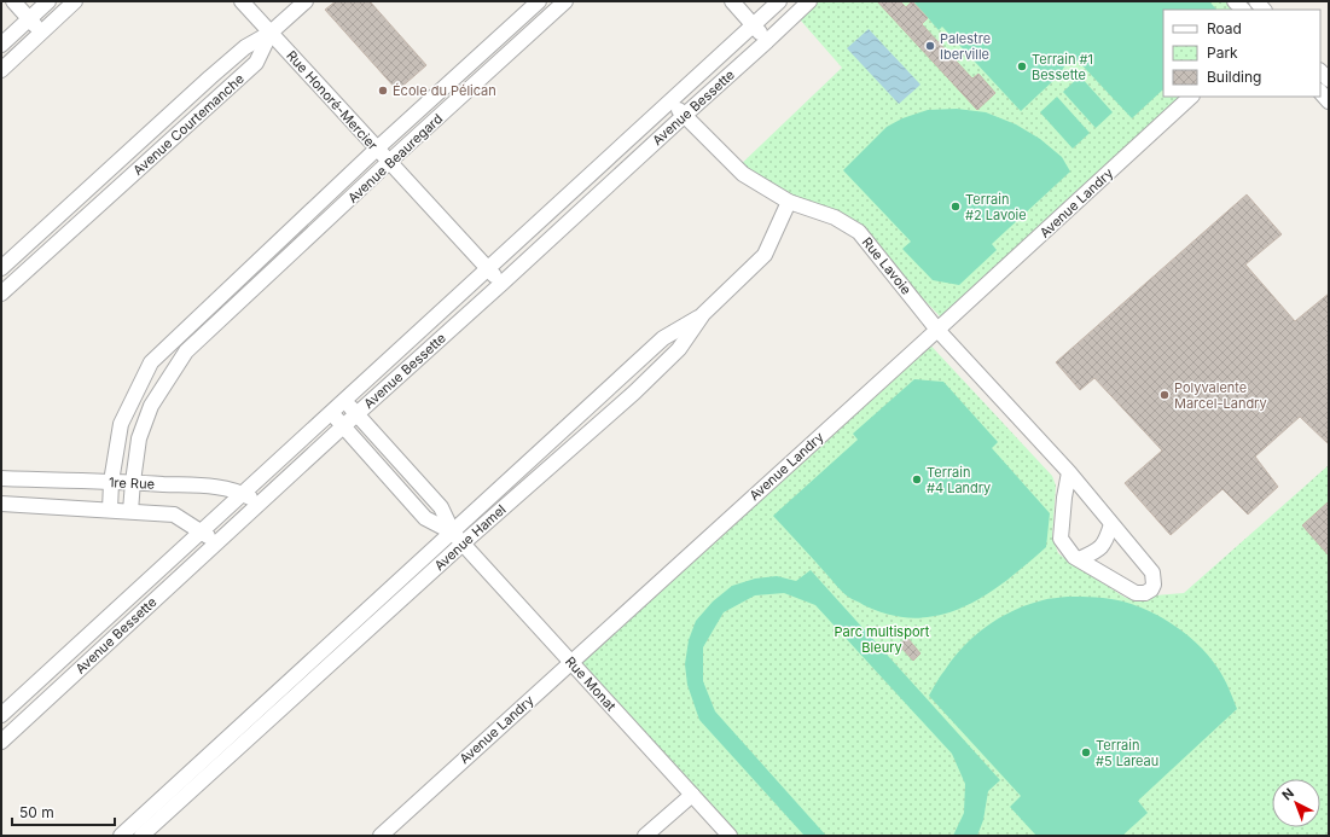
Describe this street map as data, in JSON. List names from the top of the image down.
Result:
{
  "streets": {
    "street": [
      "Rue Honoré-Mercier",
      "Avenue Bessette",
      "Avenue Courtemanche",
      "Avenue Beauregard",
      "Avenue Landry",
      "Rue Lavoie",
      "1re Rue",
      "Avenue Hamel",
      "Rue Monat"
    ]
  },
  "crossings": [
    ["Rue Honoré-Mercier", "Avenue Bessette"],
    ["Rue Honoré-Mercier", "Avenue Courtemanche"],
    ["Rue Honoré-Mercier", "Avenue Beauregard"],
    ["Avenue Bessette", "Rue Lavoie"],
    ["Avenue Bessette", "1re Rue"],
    ["Avenue Bessette", "Rue Monat"],
    ["Avenue Beauregard", "1re Rue"],
    ["Avenue Landry", "Rue Lavoie"],
    ["Avenue Landry", "Rue Monat"],
    ["Rue Lavoie", "Avenue Hamel"],
    ["Avenue Hamel", "Rue Monat"]
  ],
  "parks": ["Parc multisport Bleury"],
  "places": [
    "Palestre Iberville",
    "Terrain #1 Bessette",
    "École du Pélican",
    "Terrain #2 Lavoie",
    "Polyvalente Marcel-Landry",
    "Terrain #4 Landry",
    "Terrain #5 Lareau"
  ],
  "legend": ["Road", "Park", "Building"],
  "scale_bar": "50 m",
  "north": "top left"
}
